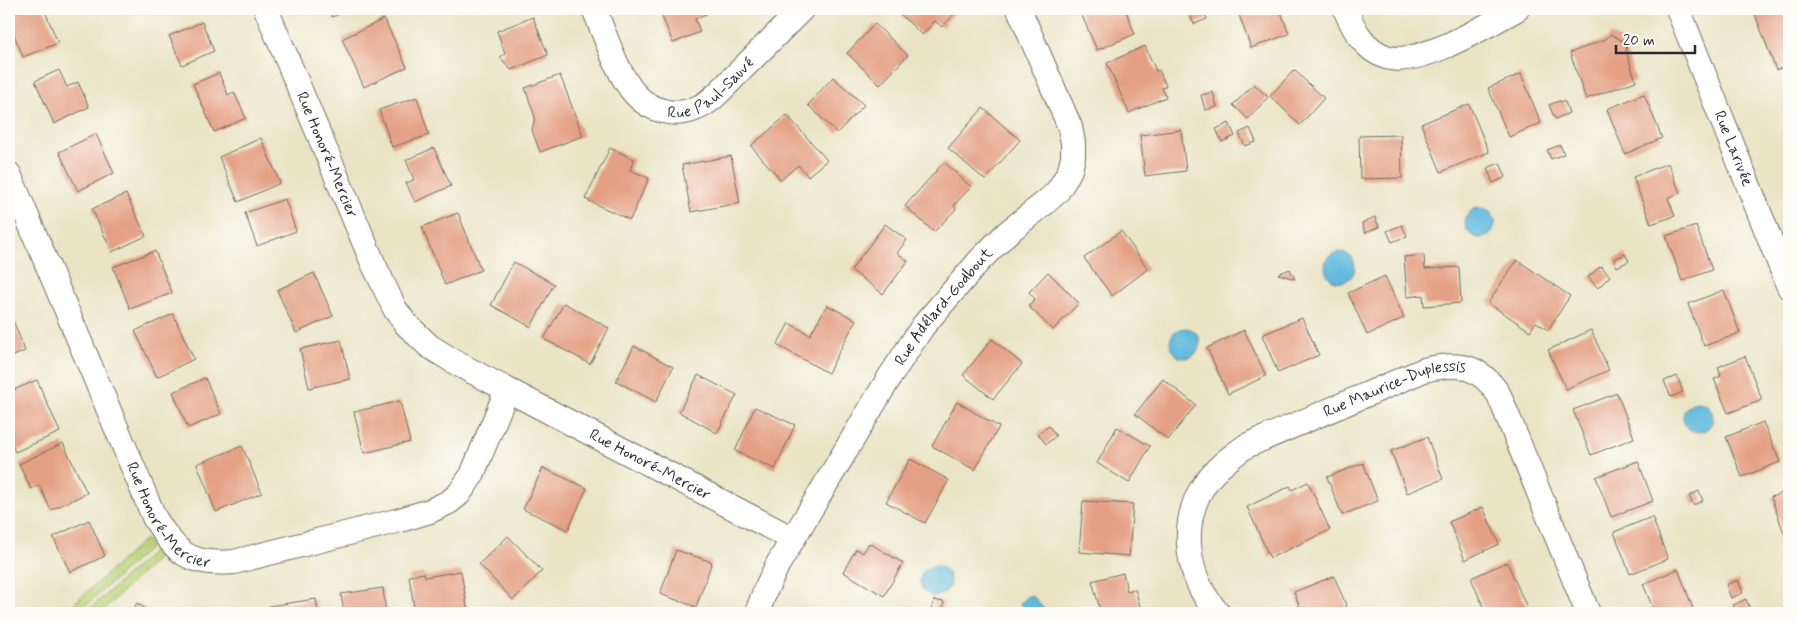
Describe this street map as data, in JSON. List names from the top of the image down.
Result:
{
  "streets": {
    "street": [
      "Rue Paul-Sauvé",
      "Rue Larivée",
      "Rue Honoré-Mercier",
      "Rue Adélard-Godbout",
      "Rue Maurice-Duplessis"
    ]
  },
  "crossings": [
    ["Rue Honoré-Mercier", "Rue Adélard-Godbout"]
  ],
  "scale_bar": "20 m"
}
